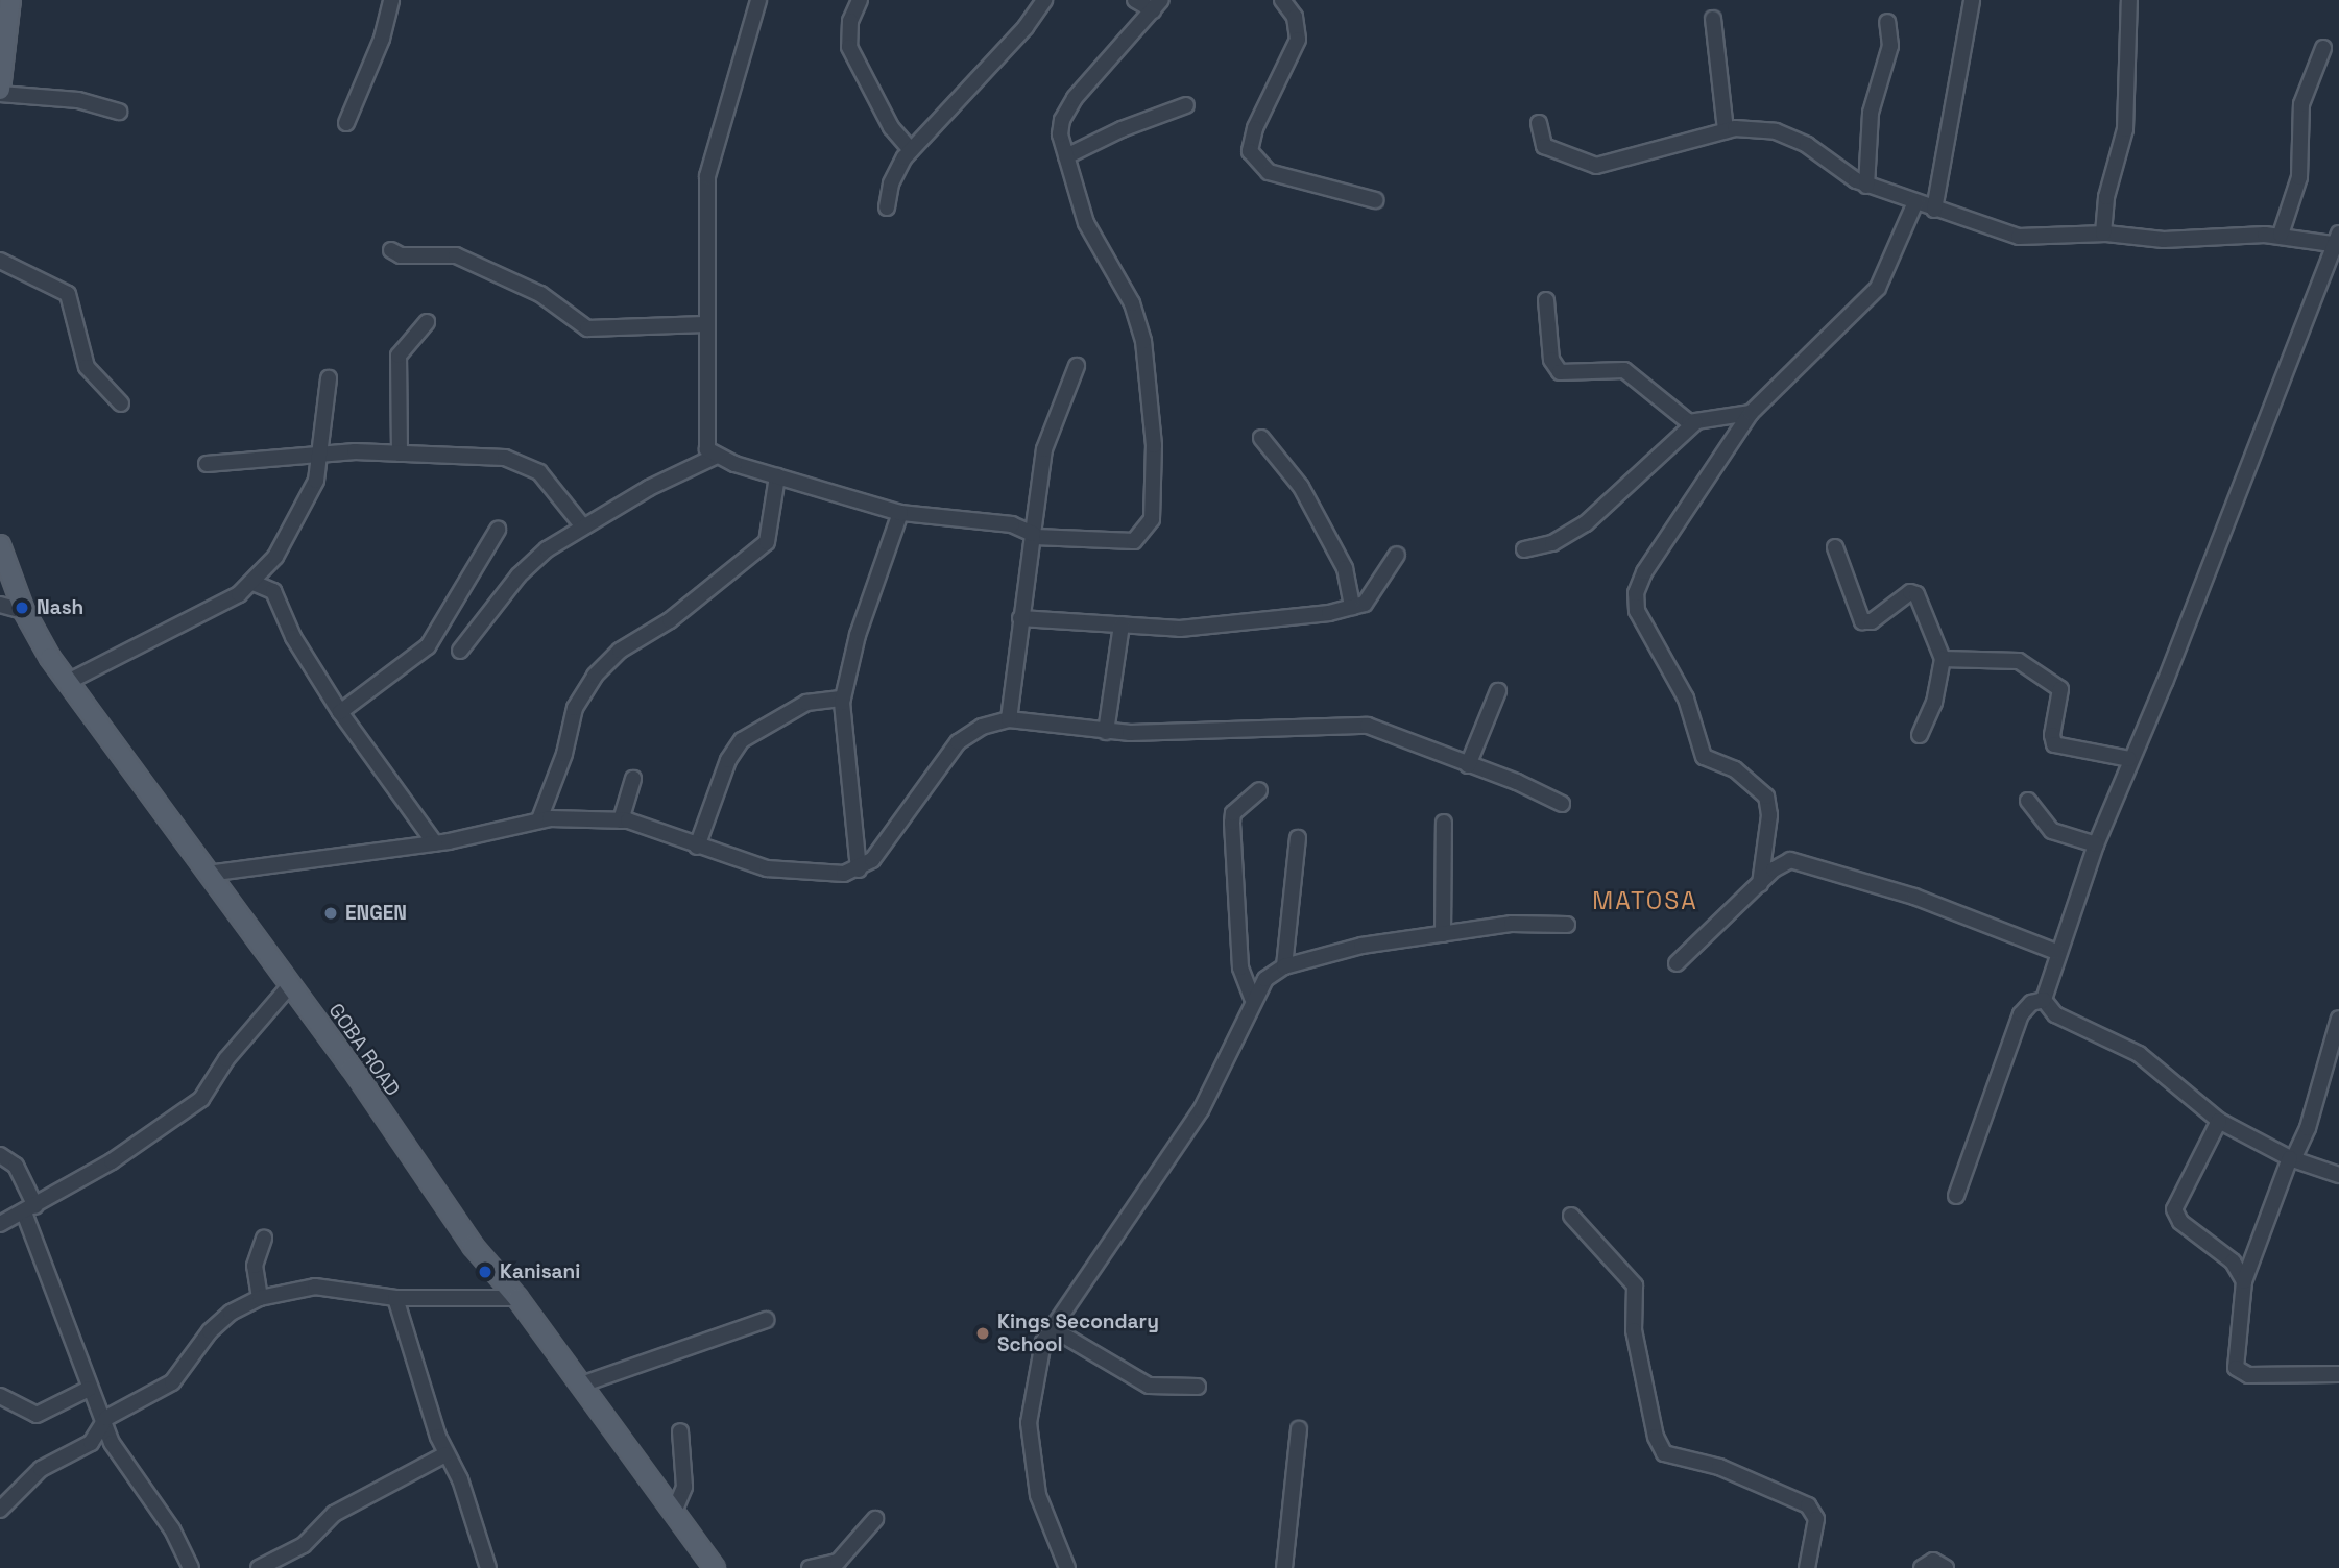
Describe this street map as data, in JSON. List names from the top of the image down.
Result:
{
  "streets": {
    "main road": ["GOBA ROAD"]
  },
  "districts": ["MATOSA"],
  "places": [
    "Nash",
    "ENGEN",
    "Kanisani",
    "Kings Secondary School"
  ]
}
